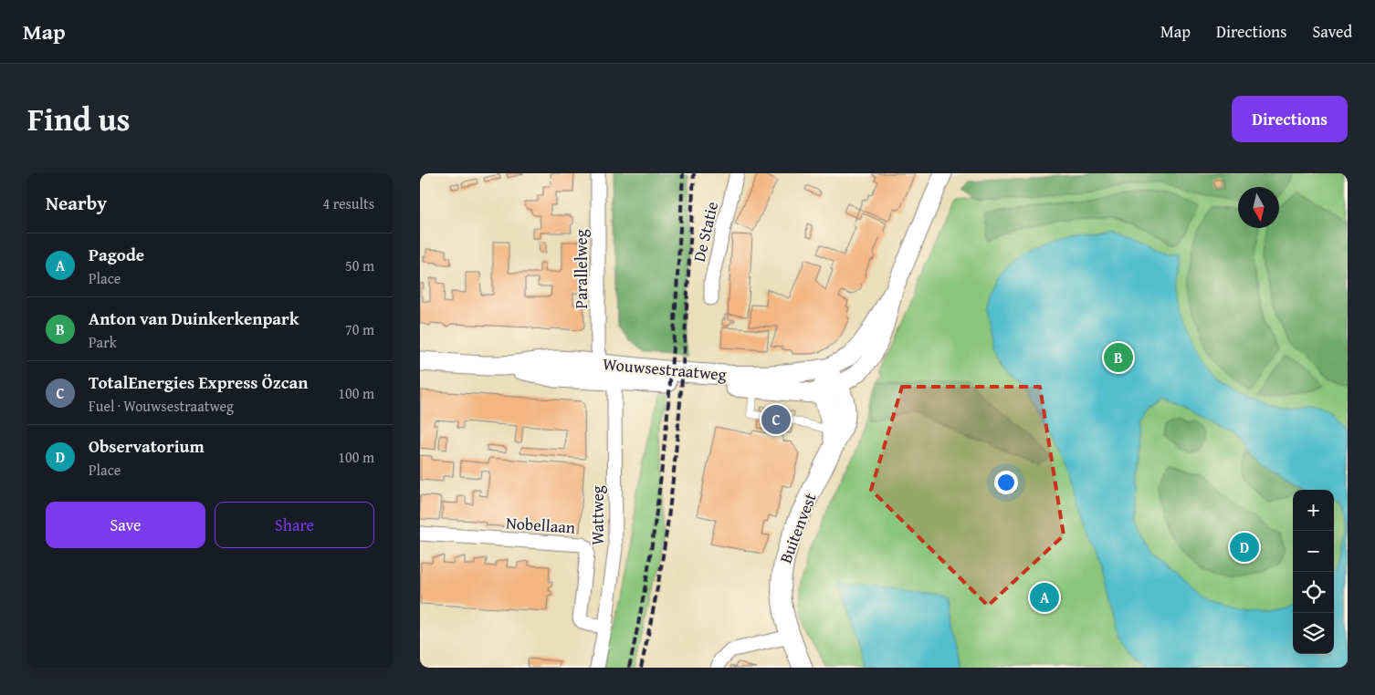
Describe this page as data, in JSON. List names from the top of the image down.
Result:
{
  "streets": {
    "main road": ["Wouwsestraatweg", "Buitenvest"],
    "street": [
      "De Statie",
      "Parallelweg",
      "Wattweg",
      "Nobellaan"
    ]
  },
  "crossings": [
    ["Parallelweg", "Wouwsestraatweg"],
    ["Parallelweg", "Wattweg"],
    ["Wouwsestraatweg", "Wattweg"],
    ["Wouwsestraatweg", "Buitenvest"],
    ["Wattweg", "Nobellaan"]
  ],
  "north": "bottom",
  "page": {
    "header": "Map",
    "nav": ["Map", "Directions", "Saved"],
    "title": "Find us",
    "buttons": [
      "Directions",
      ["Save", "Share"]
    ],
    "heading": ["Nearby", "4 results"],
    "list": [
      {
        "mark": "A",
        "name": "Pagode",
        "note": "Place",
        "value": "50 m"
      },
      {
        "mark": "B",
        "name": "Anton van Duinkerkenpark",
        "note": "Park",
        "value": "70 m"
      },
      {
        "mark": "C",
        "name": "TotalEnergies Express Özcan",
        "note": "Fuel · Wouwsestraatweg",
        "value": "100 m"
      },
      {
        "mark": "D",
        "name": "Observatorium",
        "note": "Place",
        "value": "100 m"
      }
    ],
    "pins": [
      "B",
      "C",
      "D",
      "A"
    ],
    "map_buttons": ["+", "−"]
  }
}
